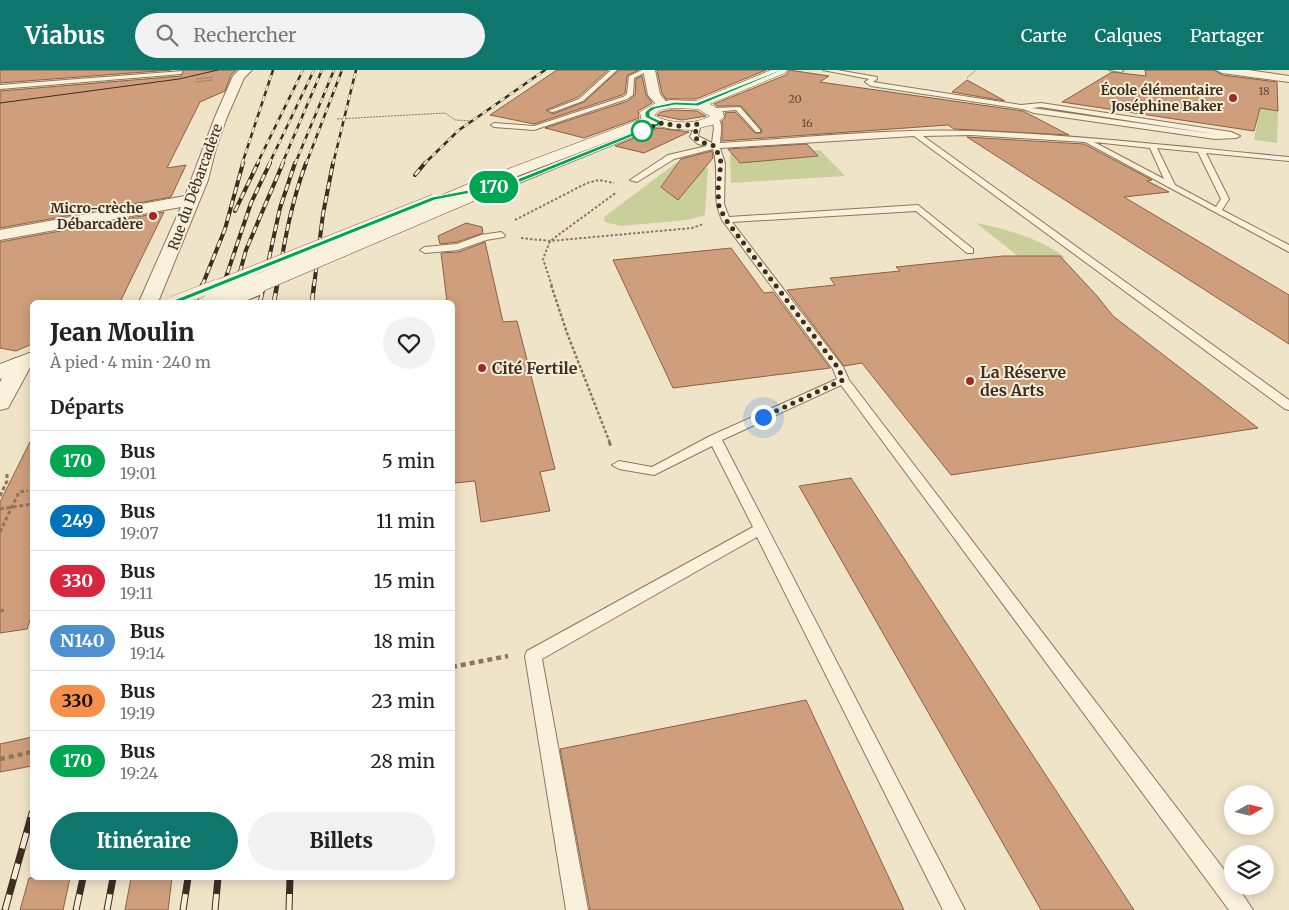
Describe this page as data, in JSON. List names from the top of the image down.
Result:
{
  "streets": {
    "street": ["Rue du Débarcadère"]
  },
  "places": [
    "École élémentaire Joséphine Baker",
    "Micro-crèche Débarcadère",
    "Cité Fertile",
    "La Réserve des Arts"
  ],
  "lines": ["bus line 170"],
  "house_numbers": ["18", "20", "16"],
  "north": "right",
  "page": {
    "header": "Viabus",
    "search": "Rechercher",
    "nav": ["Carte", "Calques", "Partager"],
    "on_map": "170",
    "heading": [
      ["Jean Moulin", "À pied · 4 min · 240 m"],
      "Départs"
    ],
    "list": [
      {
        "mark": "170",
        "name": "Bus",
        "note": "19:01",
        "value": "5 min"
      },
      {
        "mark": "249",
        "name": "Bus",
        "note": "19:07",
        "value": "11 min"
      },
      {
        "mark": "330",
        "name": "Bus",
        "note": "19:11",
        "value": "15 min"
      },
      {
        "mark": "N140",
        "name": "Bus",
        "note": "19:14",
        "value": "18 min"
      },
      {
        "mark": "330",
        "name": "Bus",
        "note": "19:19",
        "value": "23 min"
      },
      {
        "mark": "170",
        "name": "Bus",
        "note": "19:24",
        "value": "28 min"
      }
    ],
    "buttons": ["Itinéraire", "Billets"]
  }
}
